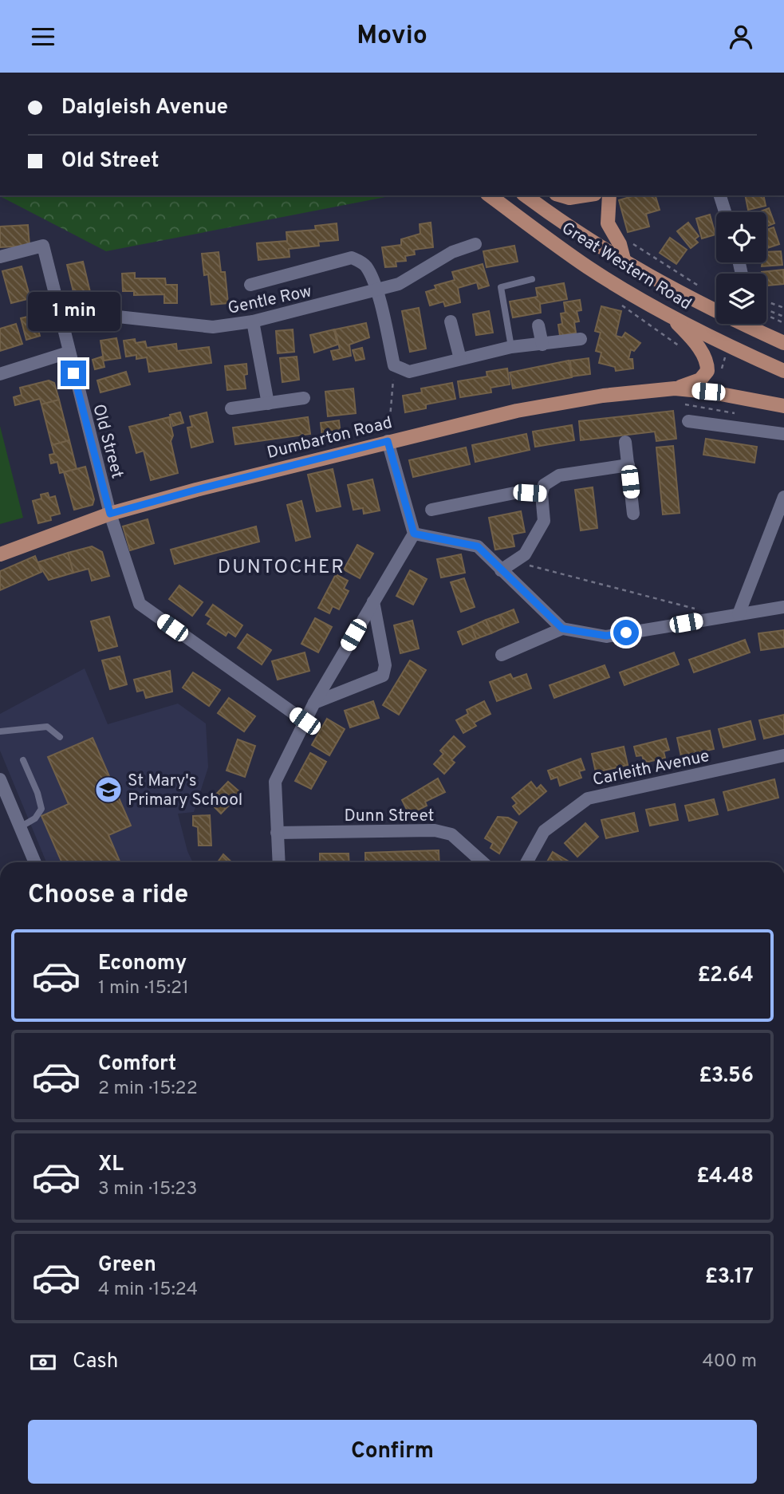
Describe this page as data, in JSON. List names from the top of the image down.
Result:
{
  "streets": {
    "main road": ["Great Western Road", "Dumbarton Road"],
    "street": [
      "Gentle Row",
      "Old Street",
      "Carleith Avenue",
      "Dunn Street"
    ]
  },
  "crossings": [
    ["Gentle Row", "Old Street"],
    ["Dumbarton Road", "Old Street"]
  ],
  "districts": ["DUNTOCHER"],
  "places": {
    "school or university": ["St Mary's Primary School"]
  },
  "page": {
    "header": "Movio",
    "banner": ["Dalgleish Avenue", "Old Street"],
    "bubble": "1 min",
    "heading": "Choose a ride",
    "list": [
      {
        "name": "Economy",
        "note": "1 min · 15:21",
        "value": "£2.64"
      },
      {
        "name": "Comfort",
        "note": "2 min · 15:22",
        "value": "£3.56"
      },
      {
        "name": "XL",
        "note": "3 min · 15:23",
        "value": "£4.48"
      },
      {
        "name": "Green",
        "note": "4 min · 15:24",
        "value": "£3.17"
      }
    ],
    "pay": ["Cash", "400 m"],
    "buttons": "Confirm"
  }
}
